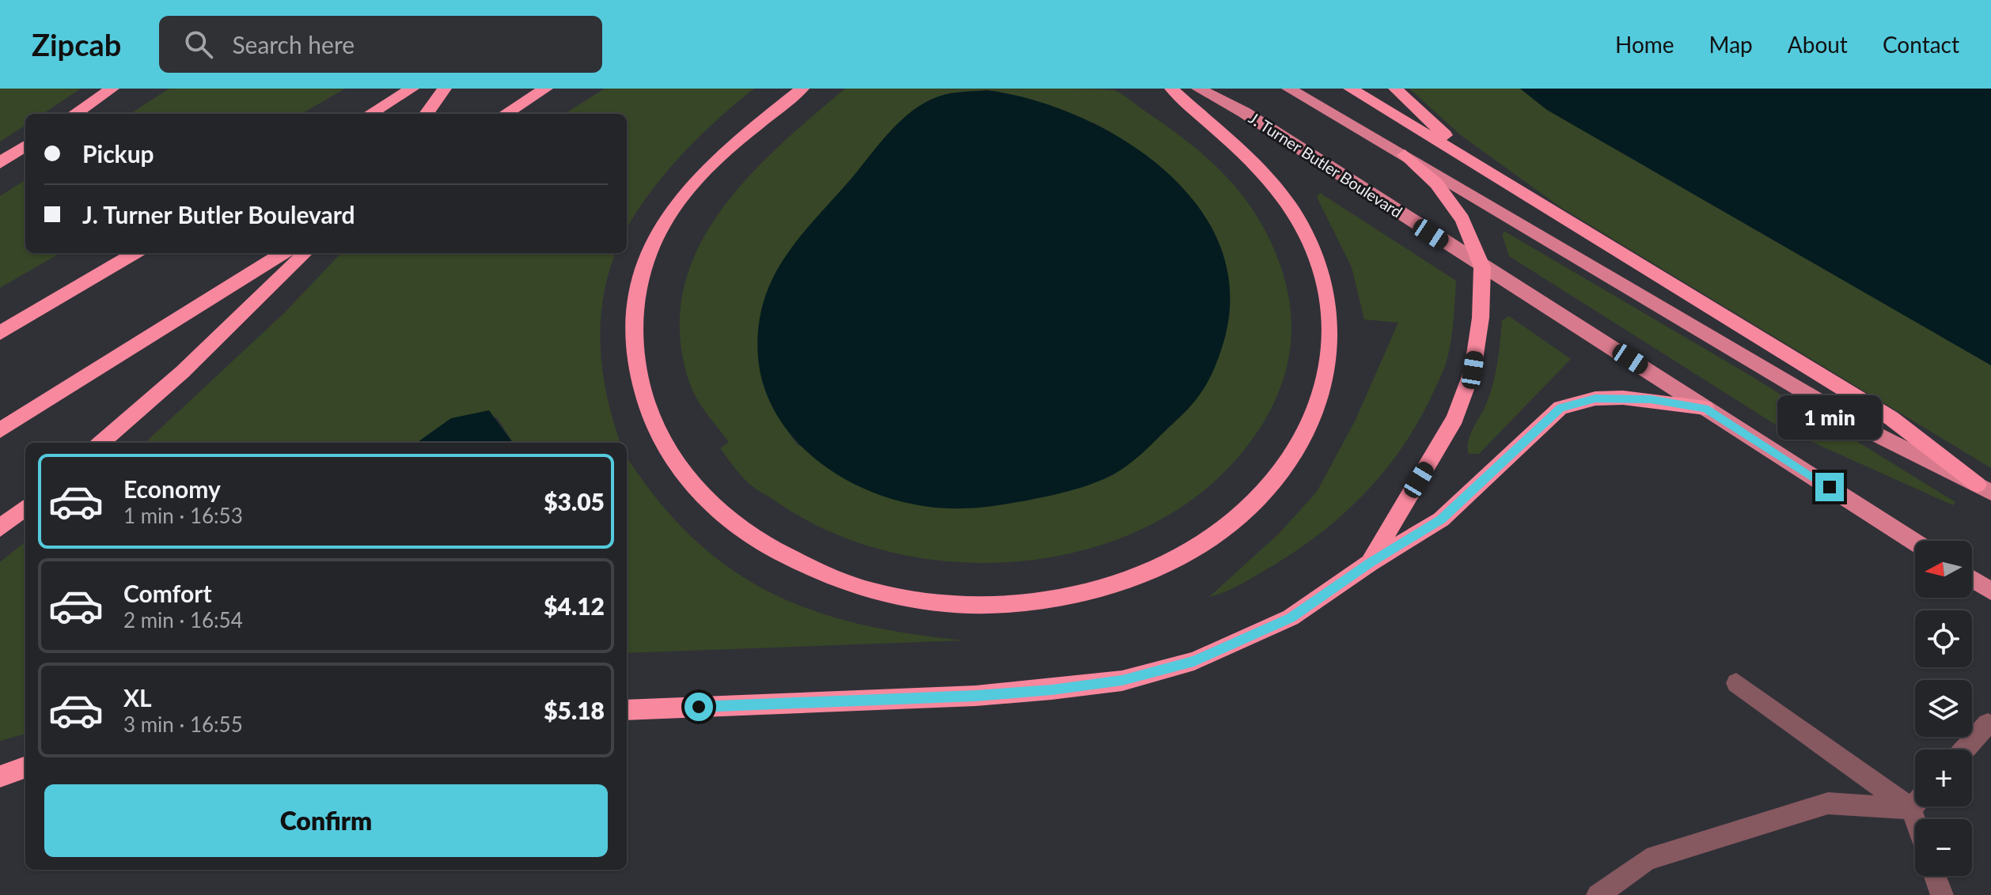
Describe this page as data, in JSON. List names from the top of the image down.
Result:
{
  "streets": {
    "main road": ["J. Turner Butler Boulevard"]
  },
  "north": "left",
  "page": {
    "header": "Zipcab",
    "search": "Search here",
    "nav": [
      "Home",
      "Map",
      "About",
      "Contact"
    ],
    "banner": ["Pickup", "J. Turner Butler Boulevard"],
    "bubble": "1 min",
    "list": [
      {
        "name": "Economy",
        "note": "1 min · 16:53",
        "value": "$3.05"
      },
      {
        "name": "Comfort",
        "note": "2 min · 16:54",
        "value": "$4.12"
      },
      {
        "name": "XL",
        "note": "3 min · 16:55",
        "value": "$5.18"
      }
    ],
    "map_buttons": ["+", "−"],
    "buttons": "Confirm"
  }
}
